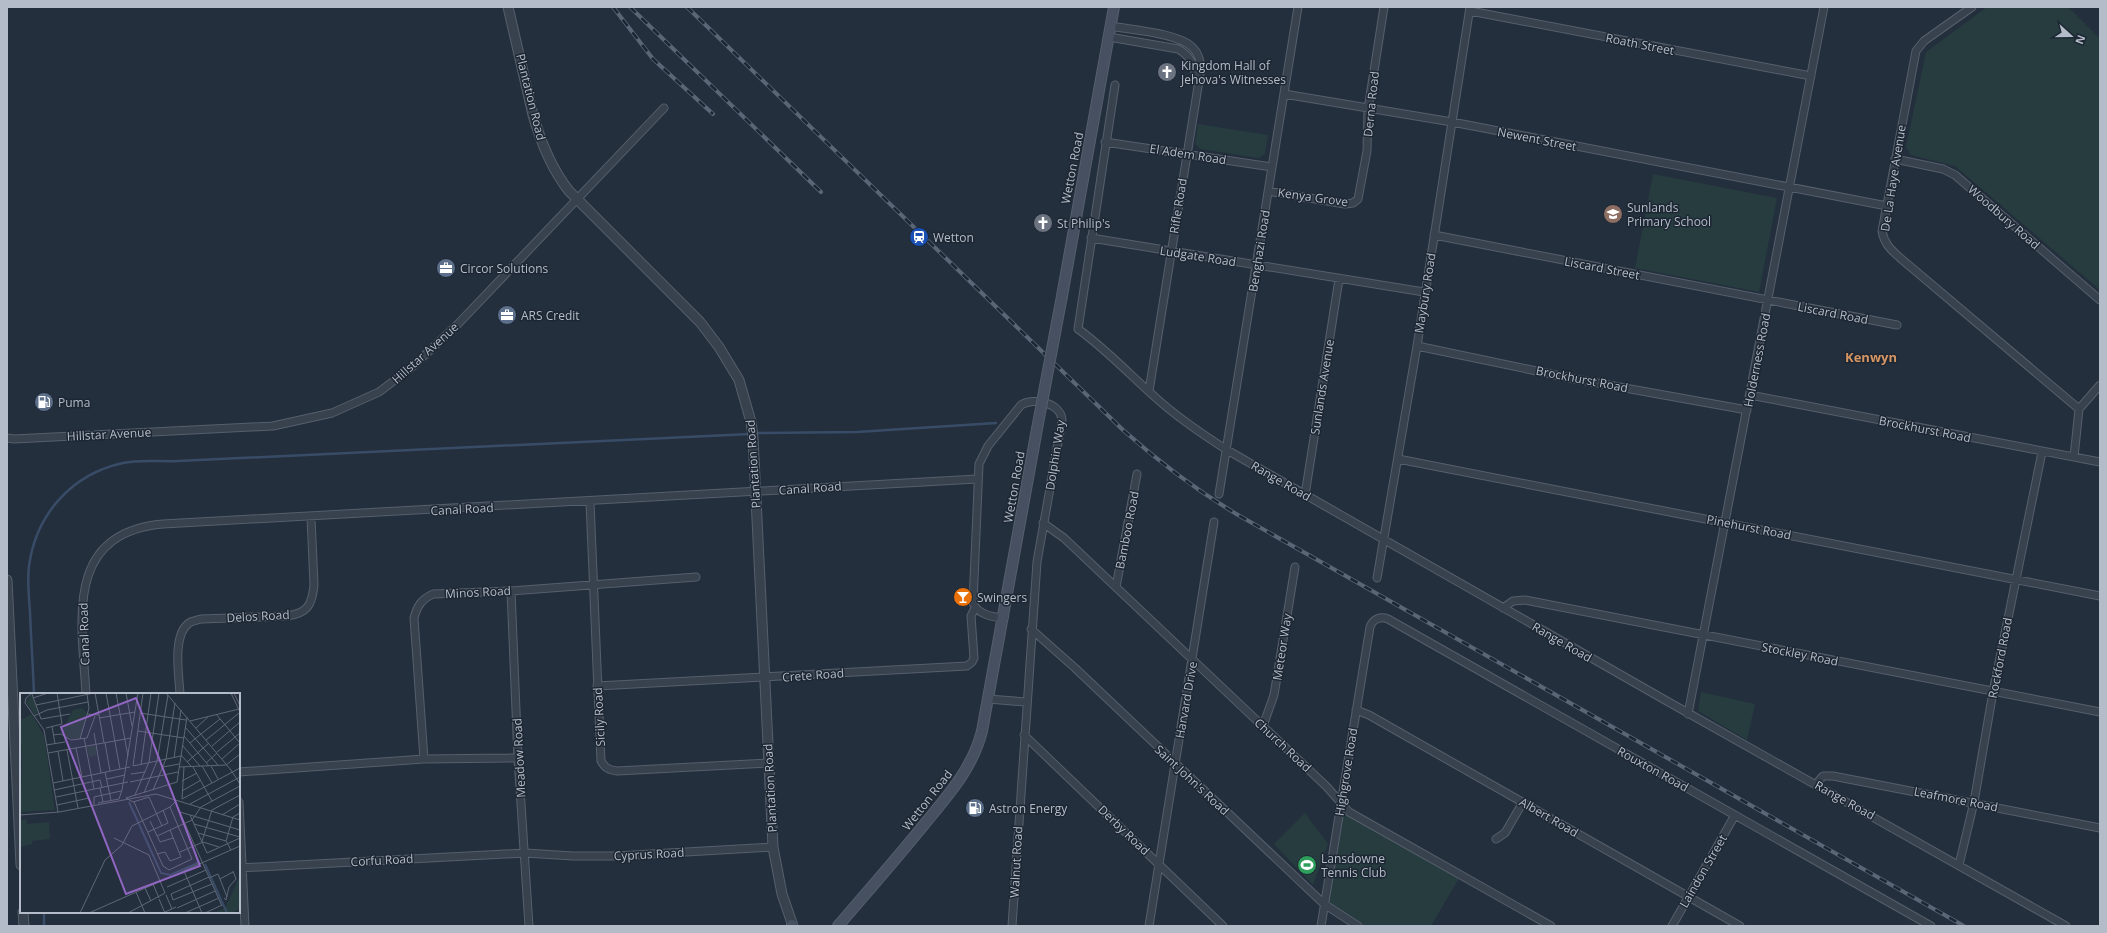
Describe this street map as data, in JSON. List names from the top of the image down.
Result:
{
  "streets": {
    "main road": ["Wetton Road"],
    "street": [
      "Roath Street",
      "Plantation Road",
      "Derna Road",
      "Newent Street",
      "El Adem Road",
      "De La Haye Avenue",
      "Kenya Grove",
      "Rifle Road",
      "Woodbury Road",
      "Benghazi Road",
      "Ludgate Road",
      "Liscard Street",
      "Maybury Road",
      "Liscard Road",
      "Hillstar Avenue",
      "Holderness Road",
      "Brockhurst Road",
      "Sunlands Avenue",
      "Dolphin Way",
      "Range Road",
      "Canal Road",
      "Pinehurst Road",
      "Bamboo Road",
      "Minos Road",
      "Delos Road",
      "Meteor Way",
      "Stockley Road",
      "Rockford Road",
      "Crete Road",
      "Harvard Drive",
      "Sicily Road",
      "Church Road",
      "Meadow Road",
      "Rouxton Road",
      "Highgrove Road",
      "Saint John's Road",
      "Leafmore Road",
      "Albert Road",
      "Derby Road",
      "Cyprus Road",
      "Corfu Road",
      "Walnut Road",
      "Laindon Street"
    ]
  },
  "crossings": [
    ["Roath Street", "Maybury Road"],
    ["Roath Street", "Holderness Road"],
    ["Plantation Road", "Hillstar Avenue"],
    ["Plantation Road", "Canal Road"],
    ["Plantation Road", "Crete Road"],
    ["Plantation Road", "Sicily Road"],
    ["Plantation Road", "Cyprus Road"],
    ["Derna Road", "Newent Street"],
    ["Derna Road", "Kenya Grove"],
    ["Newent Street", "De La Haye Avenue"],
    ["Newent Street", "Benghazi Road"],
    ["Newent Street", "Maybury Road"],
    ["Newent Street", "Holderness Road"],
    ["El Adem Road", "Rifle Road"],
    ["El Adem Road", "Benghazi Road"],
    ["Wetton Road", "Rifle Road"],
    ["De La Haye Avenue", "Woodbury Road"],
    ["Kenya Grove", "Benghazi Road"],
    ["Rifle Road", "Ludgate Road"],
    ["Rifle Road", "Range Road"],
    ["Benghazi Road", "Ludgate Road"],
    ["Benghazi Road", "Range Road"],
    ["Ludgate Road", "Maybury Road"],
    ["Ludgate Road", "Sunlands Avenue"],
    ["Ludgate Road", "Range Road"],
    ["Liscard Street", "Maybury Road"],
    ["Liscard Street", "Liscard Road"],
    ["Liscard Street", "Holderness Road"],
    ["Maybury Road", "Brockhurst Road"],
    ["Maybury Road", "Range Road"],
    ["Maybury Road", "Pinehurst Road"],
    ["Liscard Road", "Holderness Road"],
    ["Holderness Road", "Brockhurst Road"],
    ["Holderness Road", "Range Road"],
    ["Holderness Road", "Pinehurst Road"],
    ["Holderness Road", "Stockley Road"],
    ["Brockhurst Road", "Rockford Road"],
    ["Sunlands Avenue", "Range Road"],
    ["Dolphin Way", "Canal Road"],
    ["Dolphin Way", "Crete Road"],
    ["Dolphin Way", "Church Road"],
    ["Dolphin Way", "Saint John's Road"],
    ["Dolphin Way", "Walnut Road"],
    ["Range Road", "Stockley Road"],
    ["Range Road", "Rockford Road"],
    ["Range Road", "Leafmore Road"],
    ["Canal Road", "Delos Road"],
    ["Canal Road", "Sicily Road"],
    ["Pinehurst Road", "Rockford Road"],
    ["Bamboo Road", "Church Road"],
    ["Minos Road", "Sicily Road"],
    ["Minos Road", "Meadow Road"],
    ["Meteor Way", "Church Road"],
    ["Stockley Road", "Rockford Road"],
    ["Rockford Road", "Leafmore Road"],
    ["Crete Road", "Sicily Road"],
    ["Harvard Drive", "Church Road"],
    ["Harvard Drive", "Saint John's Road"],
    ["Harvard Drive", "Derby Road"],
    ["Church Road", "Highgrove Road"],
    ["Meadow Road", "Cyprus Road"],
    ["Meadow Road", "Corfu Road"],
    ["Rouxton Road", "Highgrove Road"],
    ["Rouxton Road", "Laindon Street"],
    ["Highgrove Road", "Saint John's Road"],
    ["Highgrove Road", "Albert Road"],
    ["Albert Road", "Laindon Street"],
    ["Derby Road", "Walnut Road"],
    ["Cyprus Road", "Corfu Road"]
  ],
  "districts": ["Kenwyn"],
  "places": {
    "church": ["Kingdom Hall of Jehova's Witnesses", "St Philip's"],
    "school or university": ["Sunlands Primary School"],
    "station": ["Wetton"],
    "office": ["Circor Solutions", "ARS Credit"],
    "fuel station": ["Puma", "Astron Energy"],
    "bar": ["Swingers"],
    "sports": ["Lansdowne Tennis Club"]
  },
  "north": "right"
}
